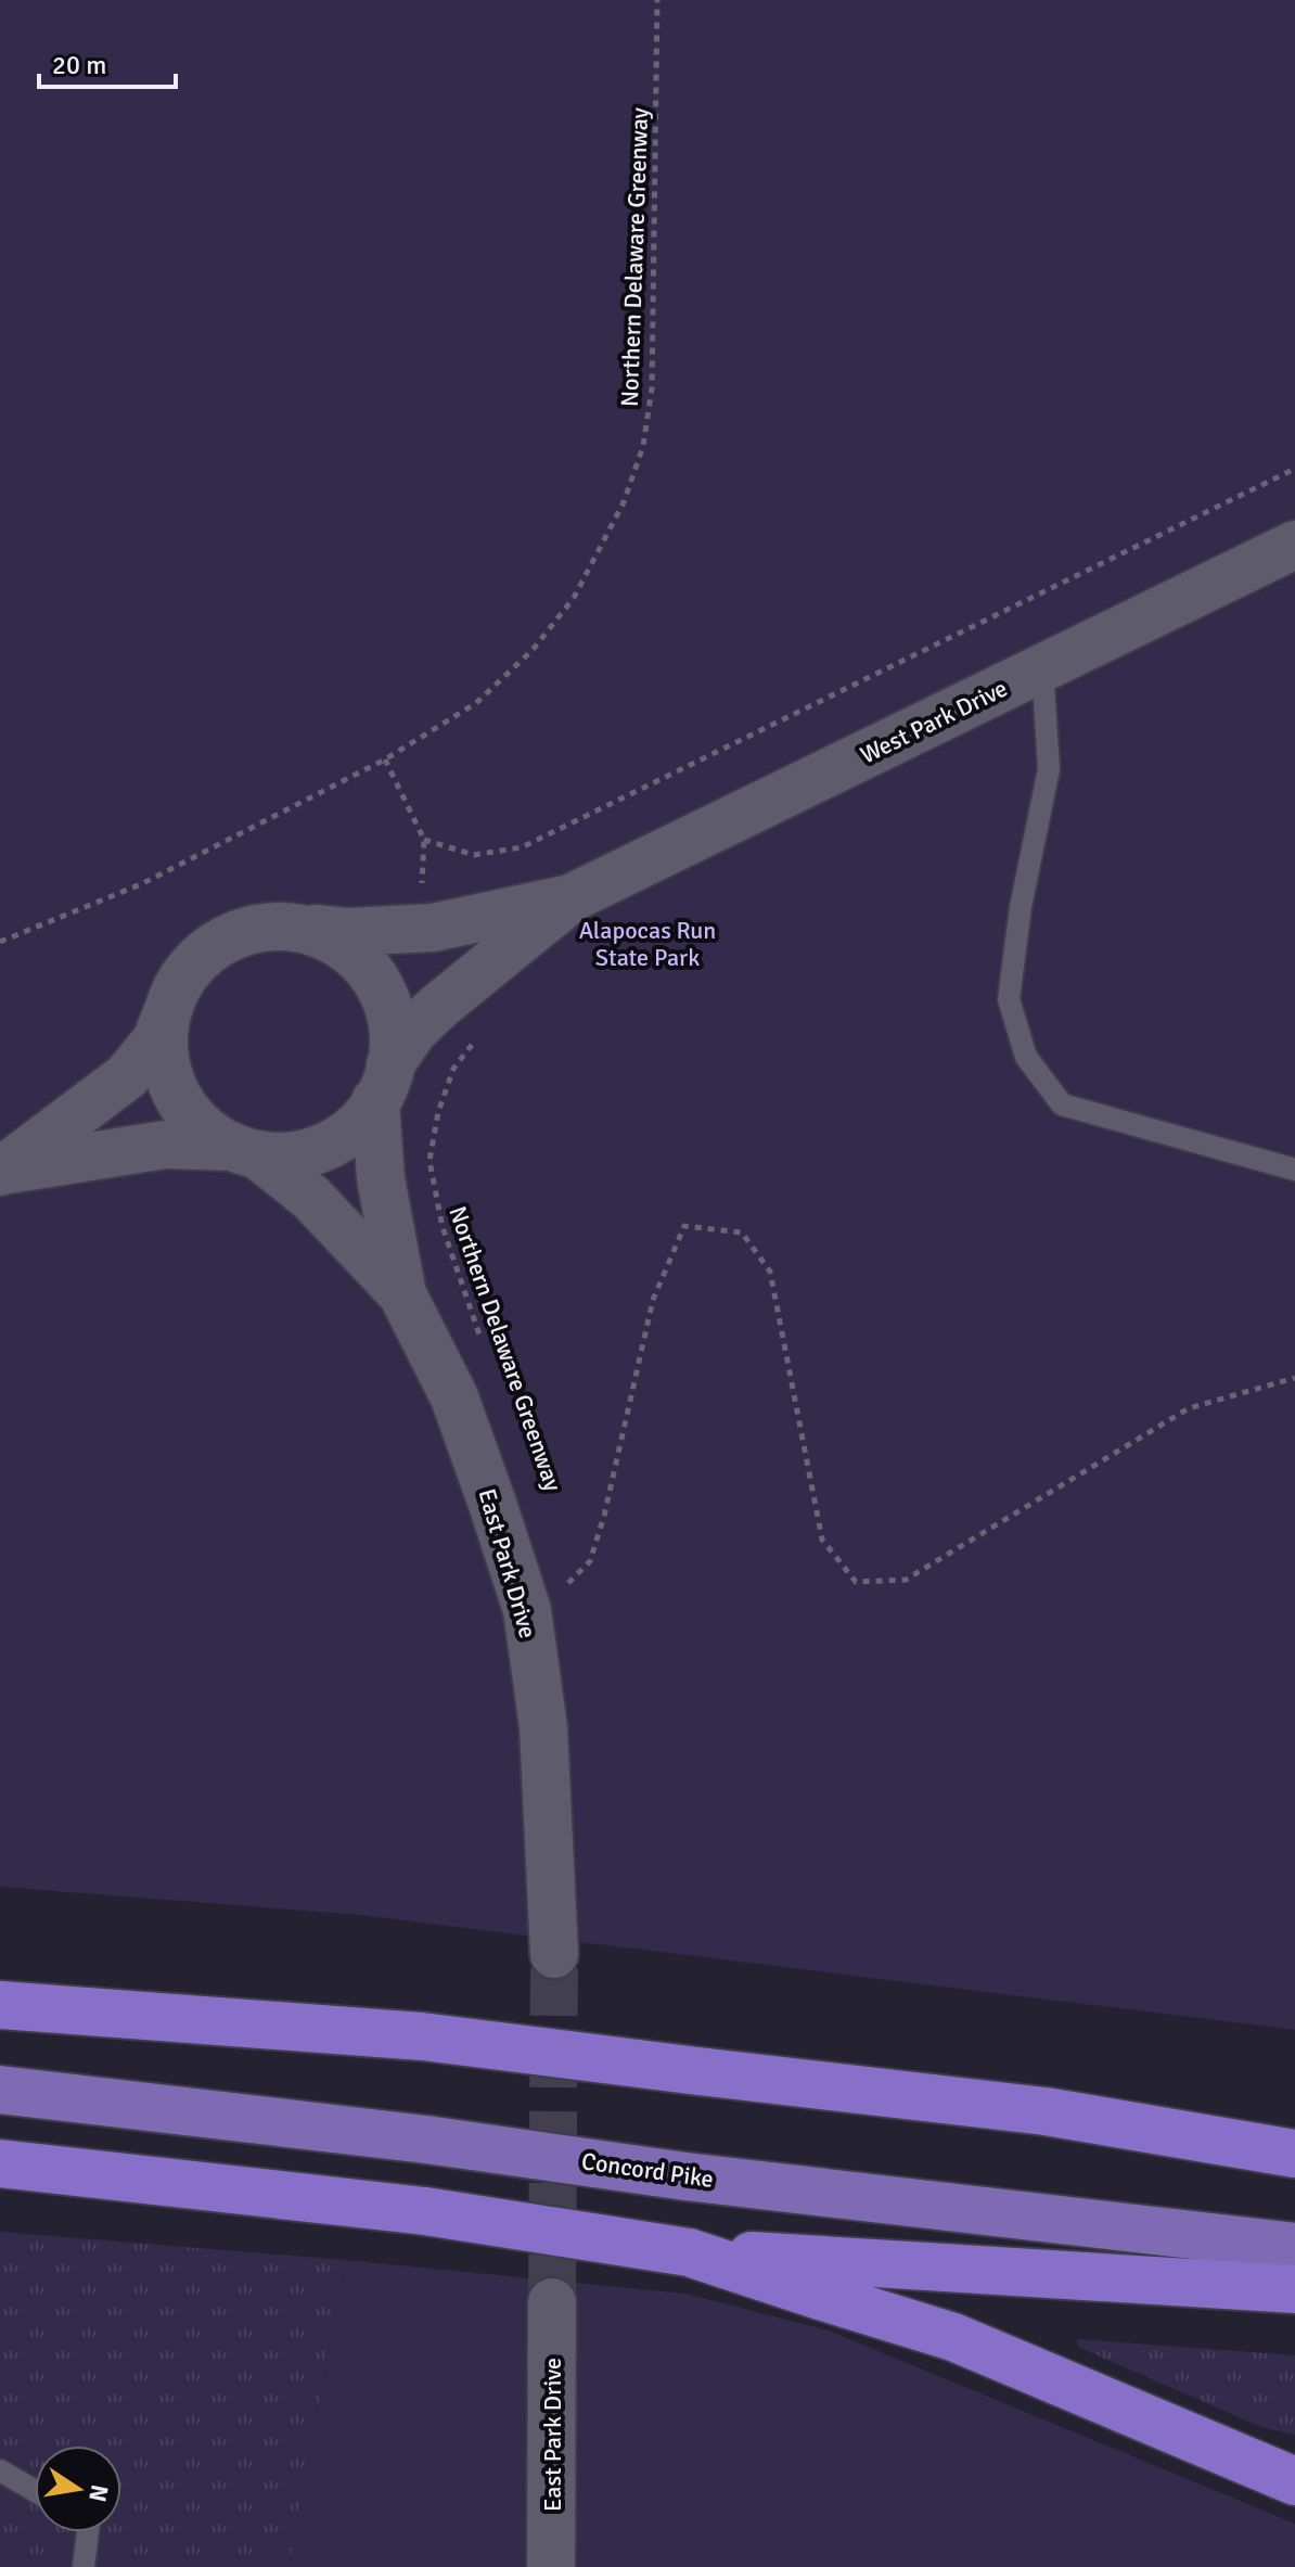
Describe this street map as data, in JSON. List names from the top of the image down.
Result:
{
  "streets": {
    "main road": ["Concord Pike"],
    "street": ["West Park Drive", "East Park Drive"],
    "path": ["Northern Delaware Greenway"]
  },
  "crossings": [
    ["Northern Delaware Greenway", "West Park Drive"],
    ["West Park Drive", "East Park Drive"]
  ],
  "parks": ["Alapocas Run State Park"],
  "scale_bar": "20 m",
  "north": "right"
}
